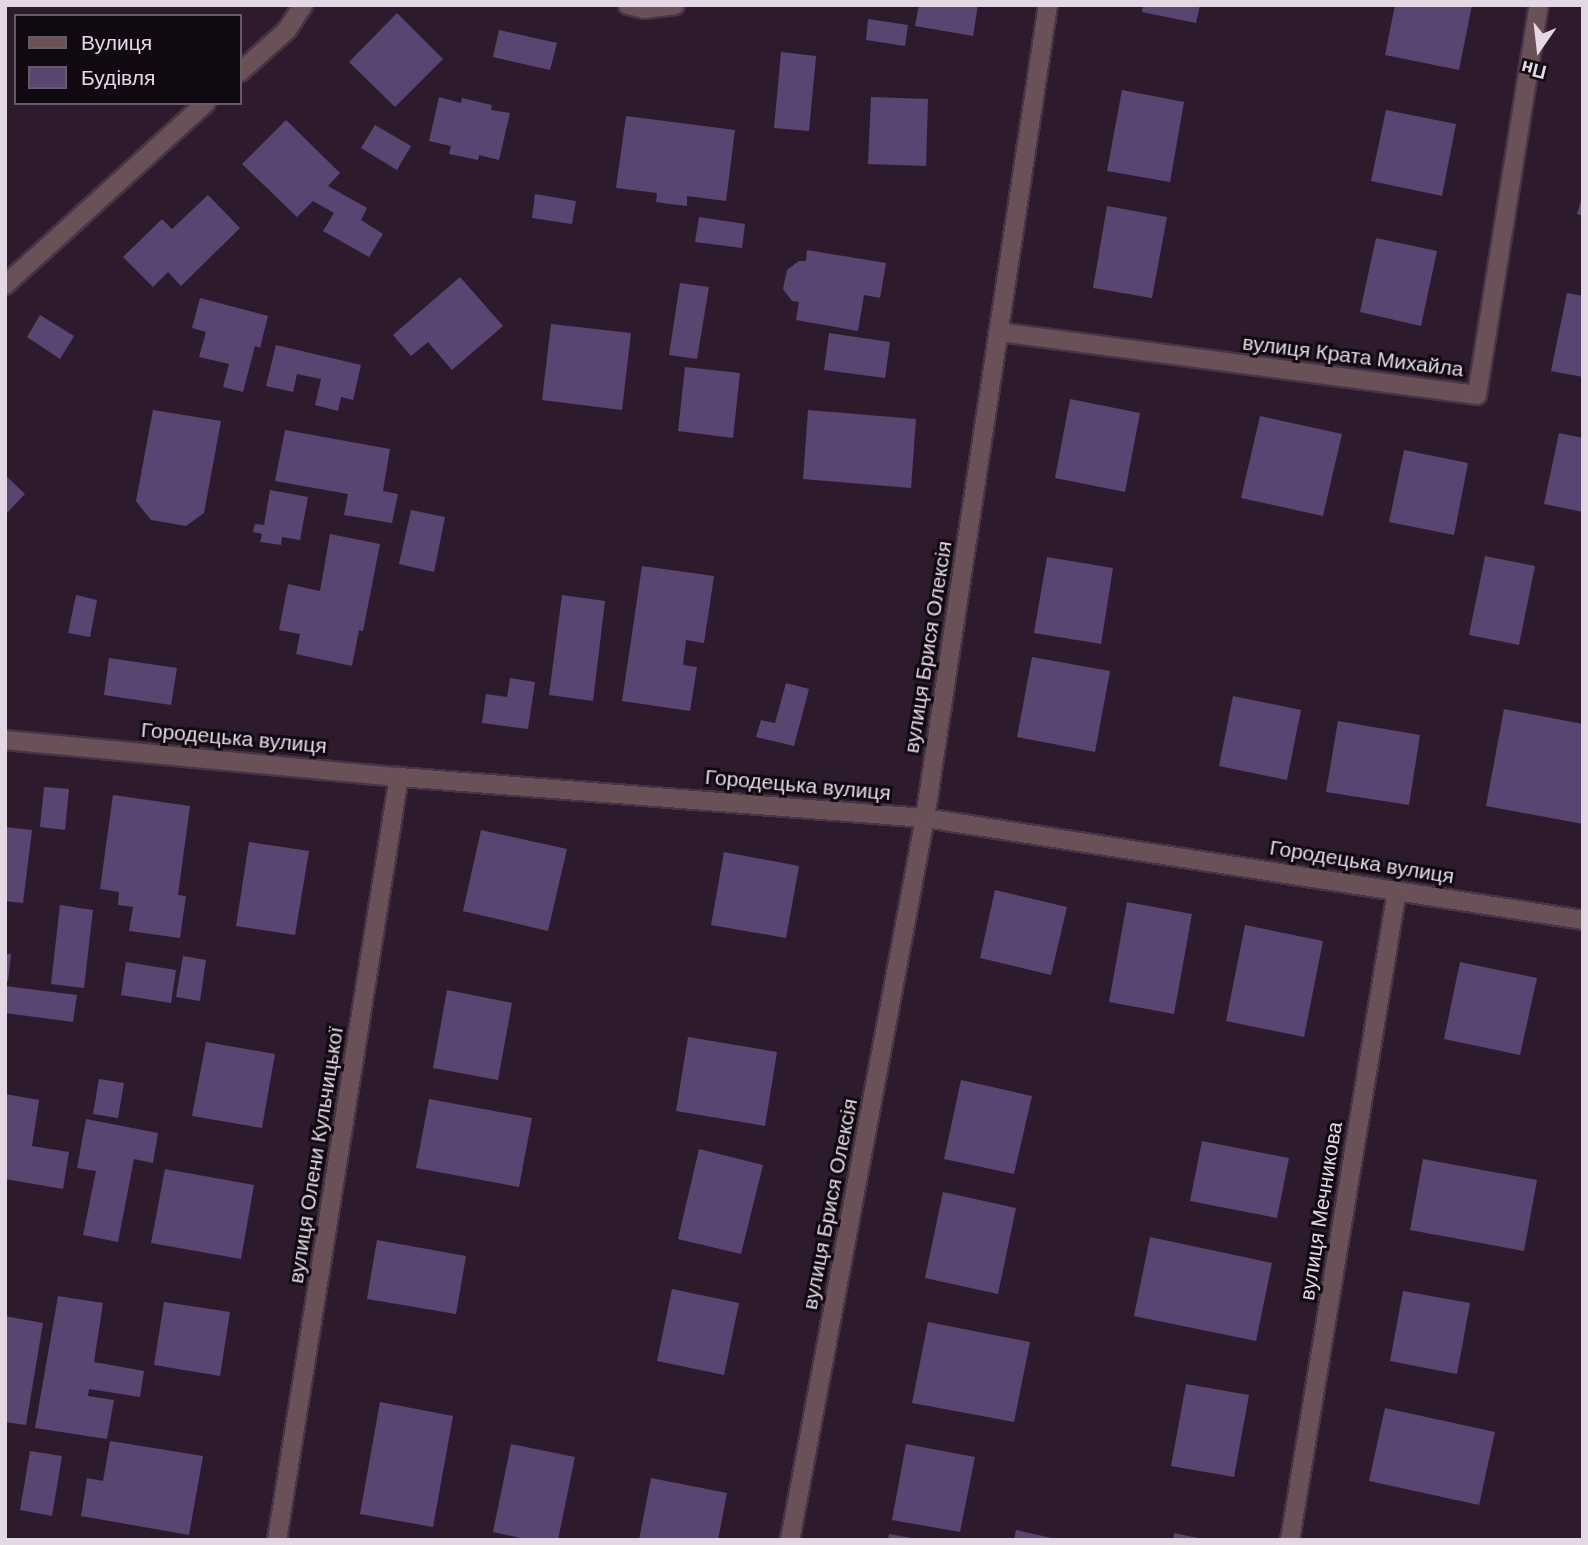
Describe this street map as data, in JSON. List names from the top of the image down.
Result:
{
  "streets": {
    "street": [
      "вулиця Крата Михайла",
      "вулиця Брися Олексія",
      "Городецька вулиця",
      "вулиця Олени Кульчицької",
      "вулиця Мечникова"
    ]
  },
  "crossings": [
    ["вулиця Крата Михайла", "вулиця Брися Олексія"],
    ["вулиця Брися Олексія", "Городецька вулиця"],
    ["Городецька вулиця", "вулиця Олени Кульчицької"],
    ["Городецька вулиця", "вулиця Мечникова"]
  ],
  "legend": ["Вулиця", "Будівля"],
  "north": "bottom"
}
